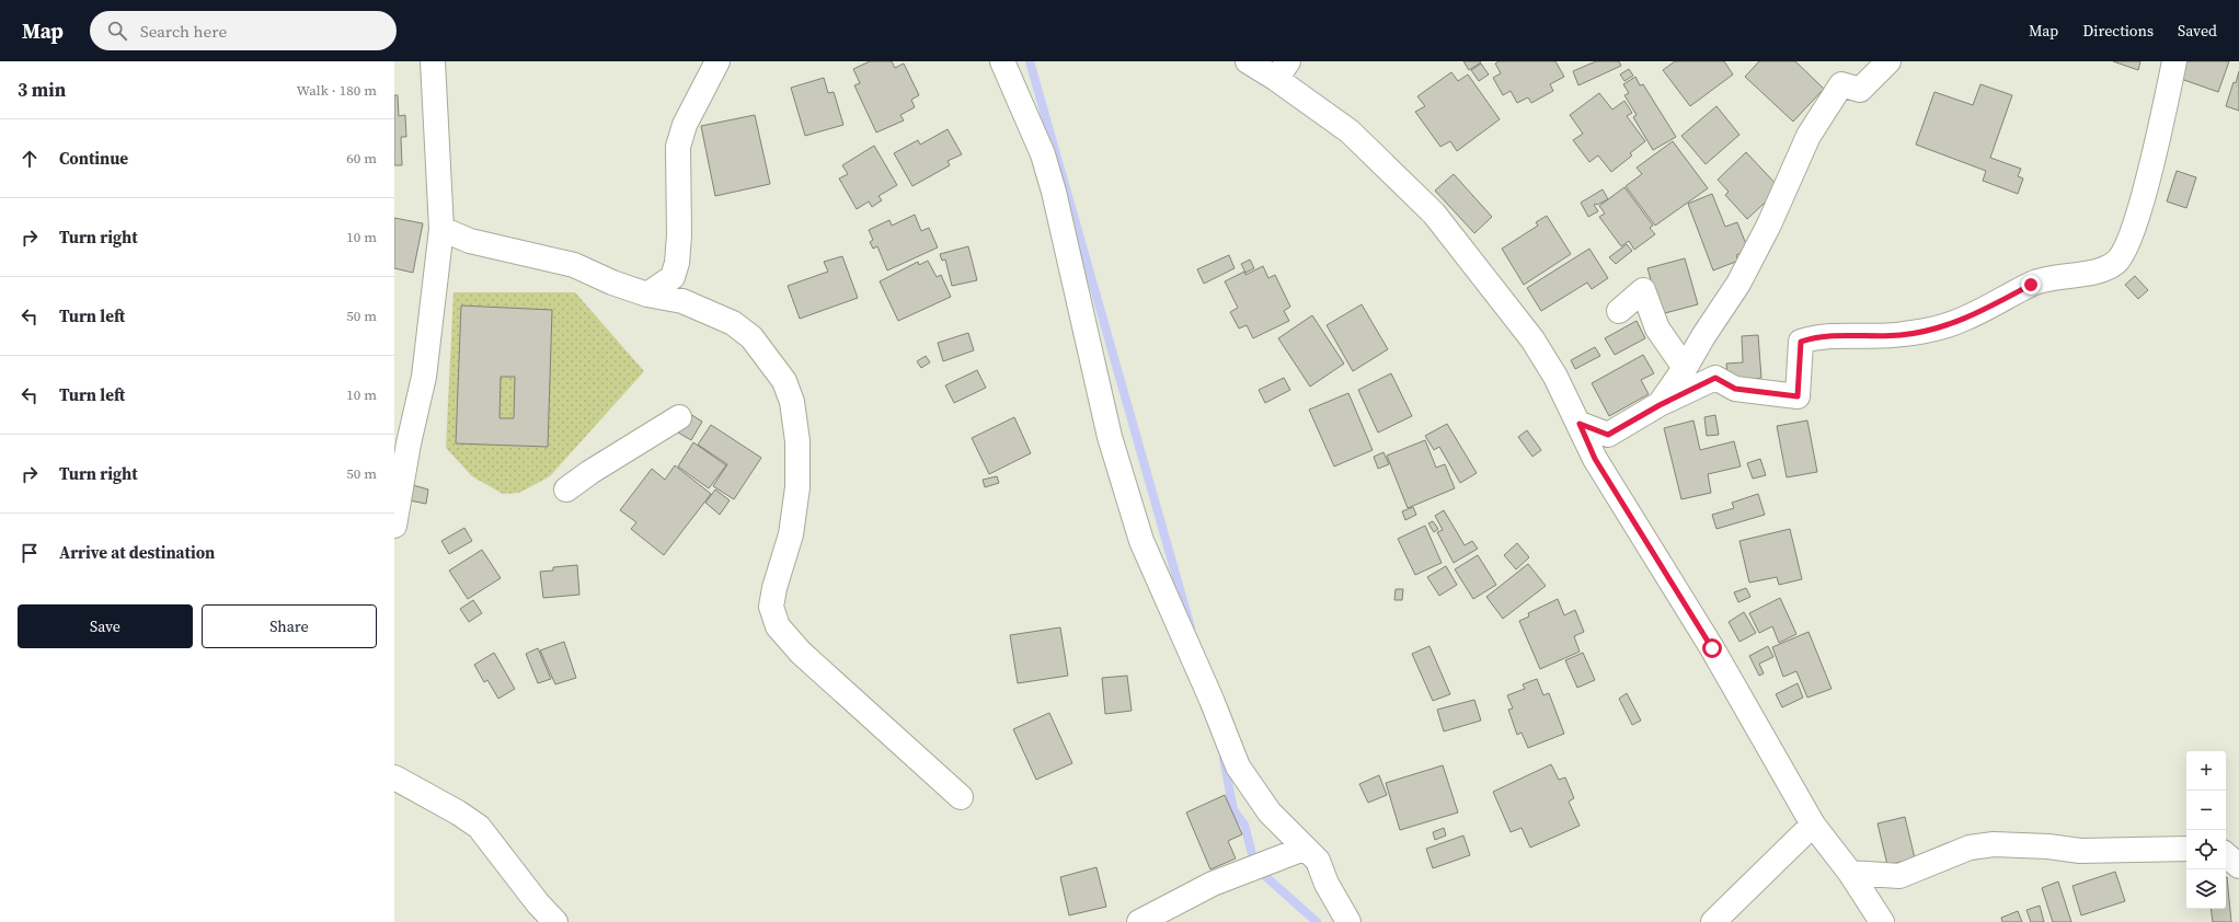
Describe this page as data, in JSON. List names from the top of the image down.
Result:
{
  "page": {
    "header": "Map",
    "search": "Search here",
    "nav": ["Map", "Directions", "Saved"],
    "heading": ["3 min", "Walk · 180 m"],
    "list": [
      ["Continue", "60 m"],
      ["Turn right", "10 m"],
      ["Turn left", "50 m"],
      ["Turn left", "10 m"],
      ["Turn right", "50 m"],
      "Arrive at destination"
    ],
    "buttons": ["Save", "Share"],
    "map_buttons": ["+", "−"]
  }
}
